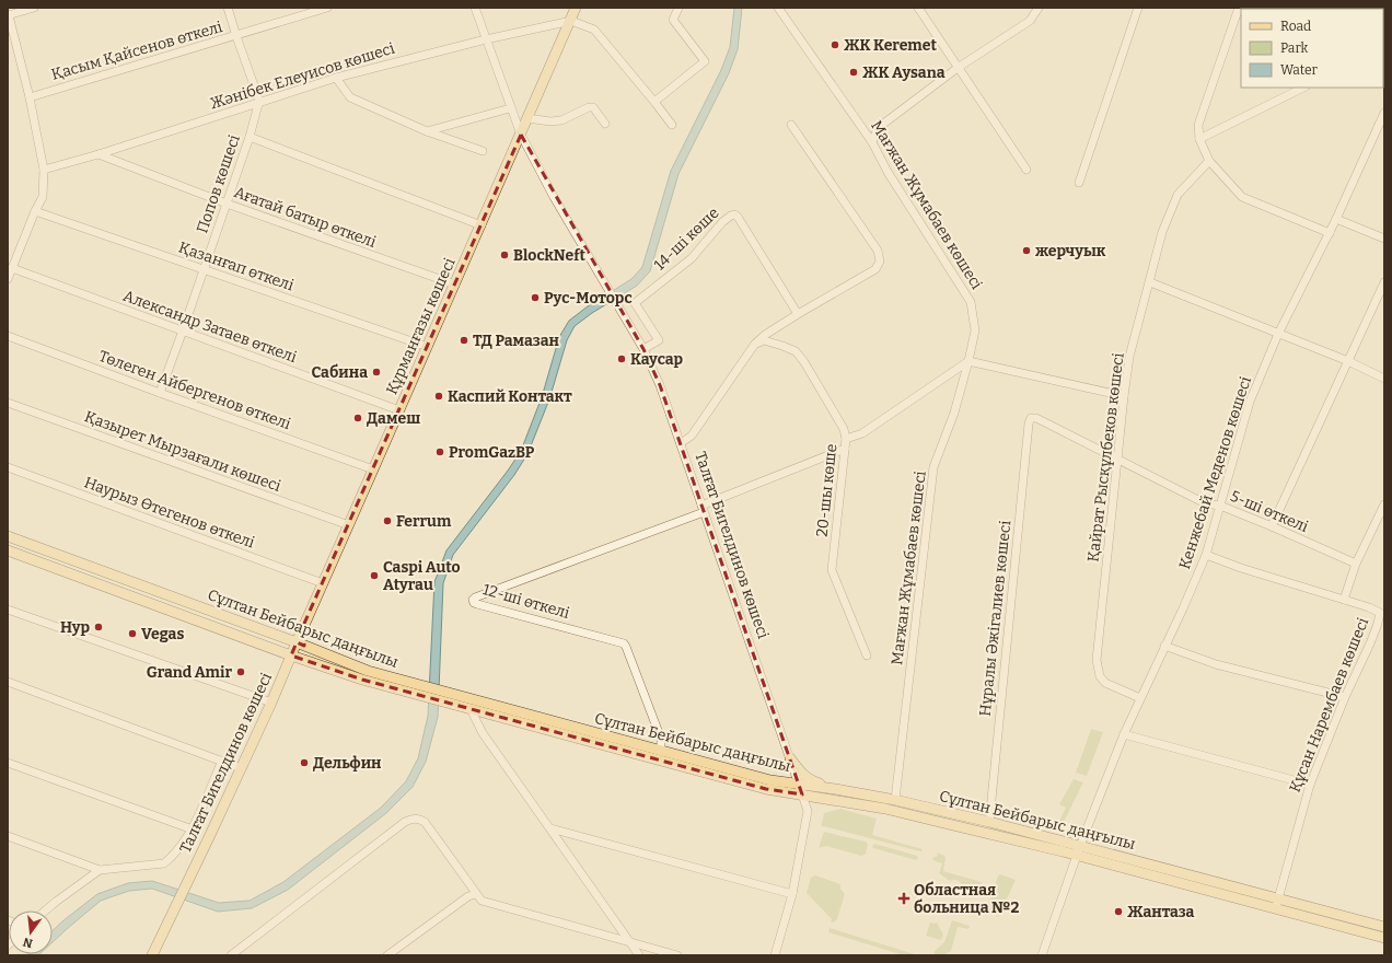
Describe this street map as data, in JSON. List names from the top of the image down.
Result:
{
  "streets": {
    "main road": ["Құрманғазы көшесі", "Талғат Бигелдинов көшесі", "Сұлтан Бейбарыс даңғылы"],
    "street": [
      "Қасым Қайсенов өткелі",
      "Жәнібек Елеуисов көшесі",
      "Попов көшесі",
      "Мағжан Жұмабаев көшесі",
      "Ағатай батыр өткелі",
      "14-ші көше",
      "Қазанғап өткелі",
      "Александр Затаев өткелі",
      "Төлеген Айбергенов өткелі",
      "Қазырет Мырзағали көшесі",
      "Қайрат Рысқұлбеков көшесі",
      "Кенжебай Меденов көшесі",
      "20-шы көше",
      "5-ші өткелі",
      "Наурыз Өтегенов өткелі",
      "12-ші өткелі",
      "Нұралы Әжiгалиев көшесi",
      "Құсан Нарембаев көшесі"
    ]
  },
  "crossings": [
    ["Жәнібек Елеуисов көшесі", "Попов көшесі"],
    ["Жәнібек Елеуисов көшесі", "Ағатай батыр өткелі"],
    ["Жәнібек Елеуисов көшесі", "Құрманғазы көшесі"],
    ["Попов көшесі", "Ағатай батыр өткелі"],
    ["Попов көшесі", "Қазанғап өткелі"],
    ["Попов көшесі", "Александр Затаев өткелі"],
    ["Попов көшесі", "Төлеген Айбергенов өткелі"],
    ["Мағжан Жұмабаев көшесі", "Сұлтан Бейбарыс даңғылы"],
    ["Ағатай батыр өткелі", "Құрманғазы көшесі"],
    ["14-ші көше", "Талғат Бигелдинов көшесі"],
    ["Қазанғап өткелі", "Құрманғазы көшесі"],
    ["Александр Затаев өткелі", "Құрманғазы көшесі"],
    ["Құрманғазы көшесі", "Төлеген Айбергенов өткелі"],
    ["Құрманғазы көшесі", "Қазырет Мырзағали көшесі"],
    ["Құрманғазы көшесі", "Наурыз Өтегенов өткелі"],
    ["Құрманғазы көшесі", "Талғат Бигелдинов көшесі"],
    ["Құрманғазы көшесі", "Сұлтан Бейбарыс даңғылы"],
    ["Қайрат Рысқұлбеков көшесі", "Кенжебай Меденов көшесі"],
    ["Қайрат Рысқұлбеков көшесі", "5-ші өткелі"],
    ["Кенжебай Меденов көшесі", "5-ші өткелі"],
    ["Кенжебай Меденов көшесі", "Сұлтан Бейбарыс даңғылы"],
    ["5-ші өткелі", "Нұралы Әжiгалиев көшесi"],
    ["5-ші өткелі", "Құсан Нарембаев көшесі"],
    ["Талғат Бигелдинов көшесі", "12-ші өткелі"],
    ["Талғат Бигелдинов көшесі", "Сұлтан Бейбарыс даңғылы"],
    ["12-ші өткелі", "Сұлтан Бейбарыс даңғылы"],
    ["Нұралы Әжiгалиев көшесi", "Сұлтан Бейбарыс даңғылы"],
    ["Сұлтан Бейбарыс даңғылы", "Құсан Нарембаев көшесі"]
  ],
  "places": {
    "other": [
      "ЖК Keremet",
      "ЖК Aysana",
      "жерчуык",
      "BlockNeft",
      "Рус-Моторс",
      "ТД Рамазан",
      "Каусар",
      "Сабина",
      "Каспий Контакт",
      "Дамеш",
      "PromGazBP",
      "Ferrum",
      "Caspi Auto Atyrau",
      "Нур",
      "Vegas",
      "Grand Amir",
      "Дельфин",
      "Жантаза"
    ],
    "health": ["Областная больница №2"]
  },
  "legend": ["Road", "Park", "Water"],
  "north": "bottom"
}
